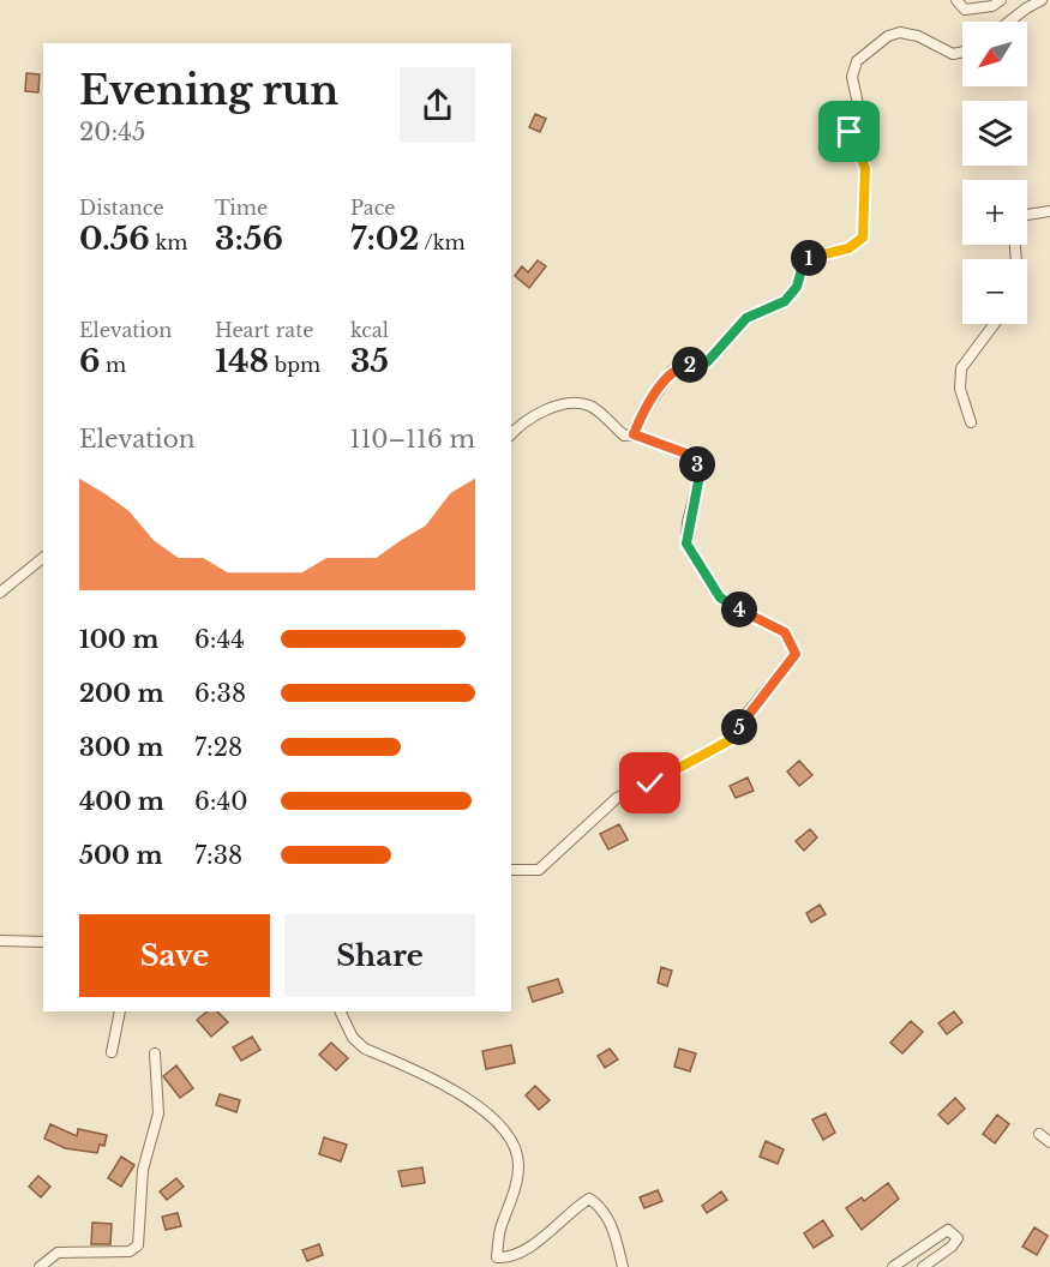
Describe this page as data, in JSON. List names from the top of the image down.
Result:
{
  "north": "bottom left",
  "page": {
    "map_buttons": ["+", "−"],
    "heading": ["Evening run", "20:45"],
    "stats": [
      ["Distance", "0.56 km"],
      ["Time", "3:56"],
      ["Pace", "7:02 /km"],
      ["Elevation", "6 m"],
      ["Heart rate", "148 bpm"],
      ["kcal", "35"]
    ],
    "pins": [
      "1",
      "2",
      "3",
      "4",
      "5"
    ],
    "chart": ["Elevation", "110–116 m"],
    "list": [
      {
        "name": "100 m",
        "note": "6:44"
      },
      {
        "name": "200 m",
        "note": "6:38"
      },
      {
        "name": "300 m",
        "note": "7:28"
      },
      {
        "name": "400 m",
        "note": "6:40"
      },
      {
        "name": "500 m",
        "note": "7:38"
      }
    ],
    "buttons": ["Save", "Share"]
  }
}
